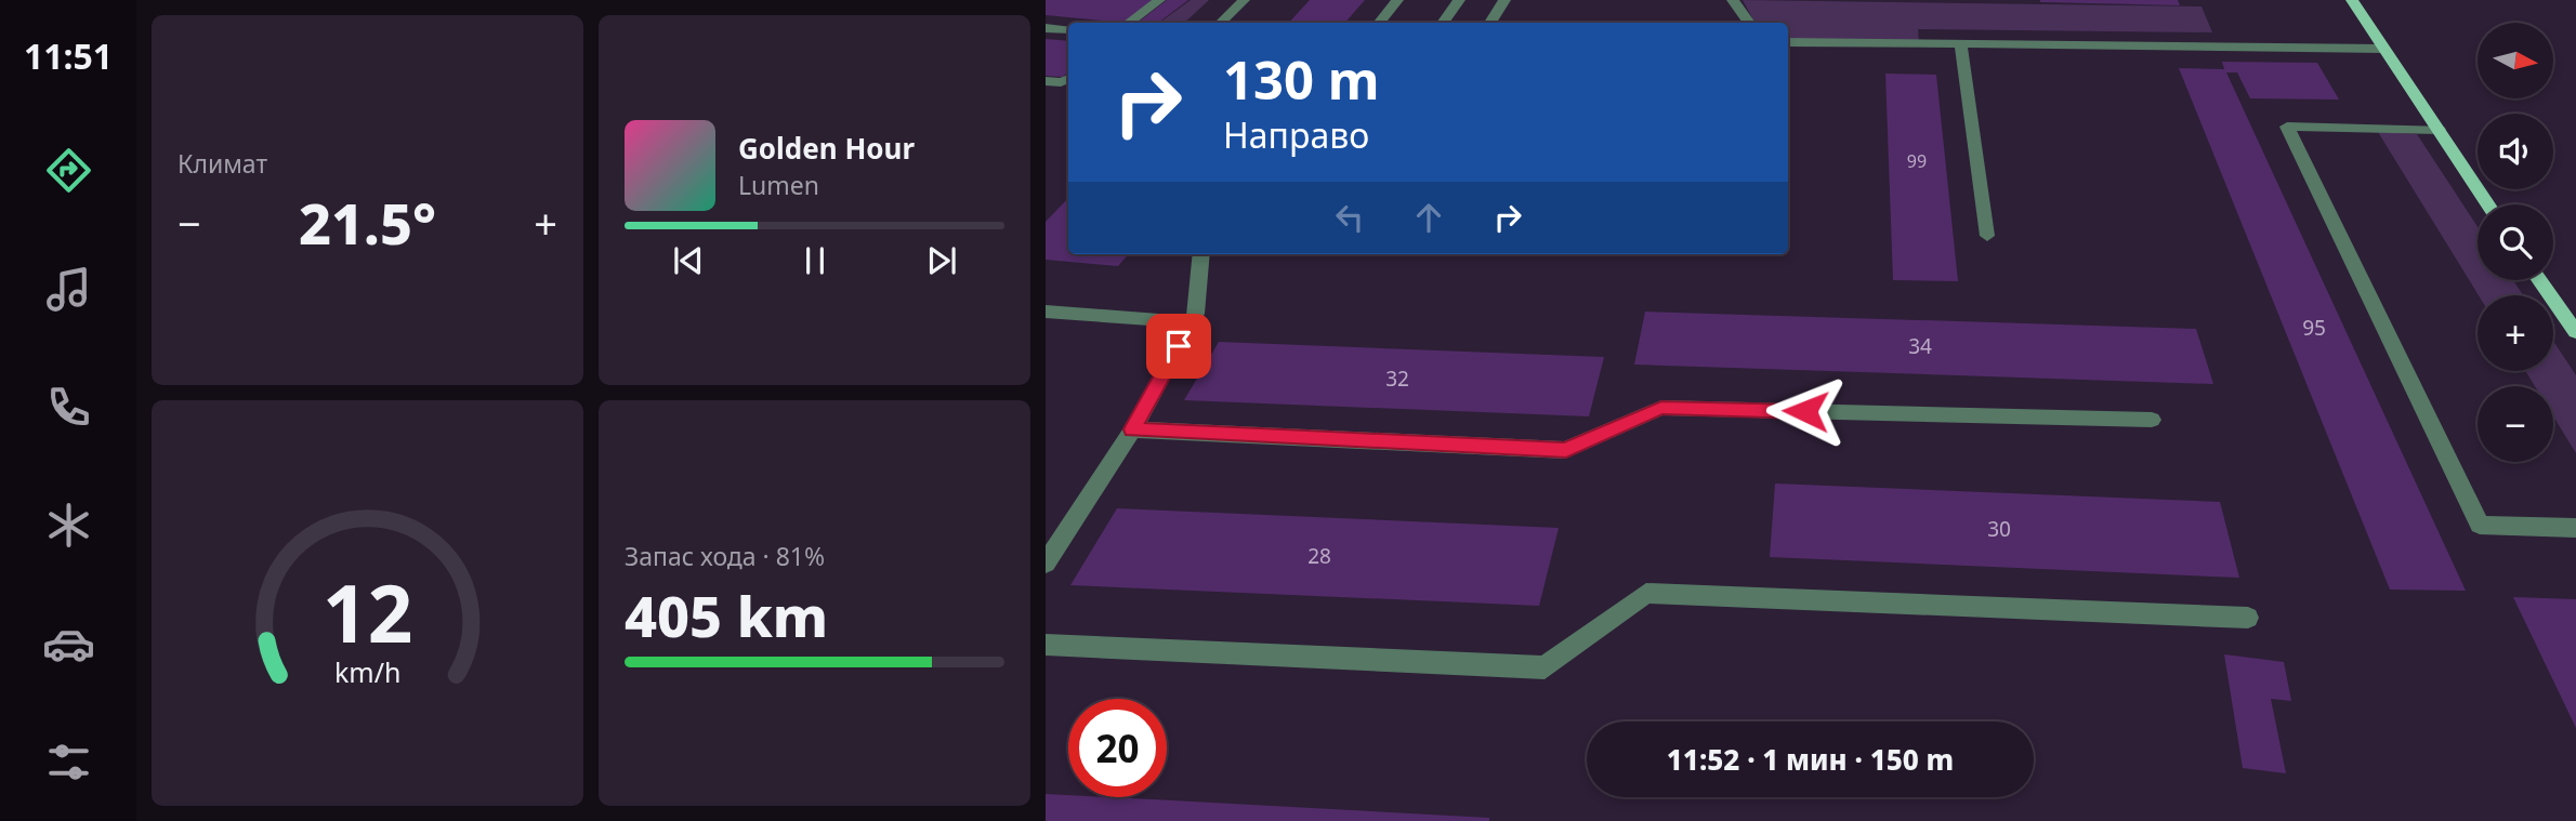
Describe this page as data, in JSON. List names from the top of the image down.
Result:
{
  "house_numbers": [
    "99",
    "95",
    "34",
    "32",
    "30",
    "28"
  ],
  "north": "right",
  "page": {
    "tabs": "11:51",
    "tile": [
      "Климат",
      ["Запас хода · 81%", "405 km"]
    ],
    "map_buttons": ["+", "−"],
    "turn": ["130 m", "Направо"],
    "song": ["Golden Hour", "Lumen"],
    "heat": ["−", "21.5°", "+"],
    "limit": "20",
    "trip": "11:52 · 1 мин · 150 m",
    "gauge": ["12", "km/h"]
  }
}
